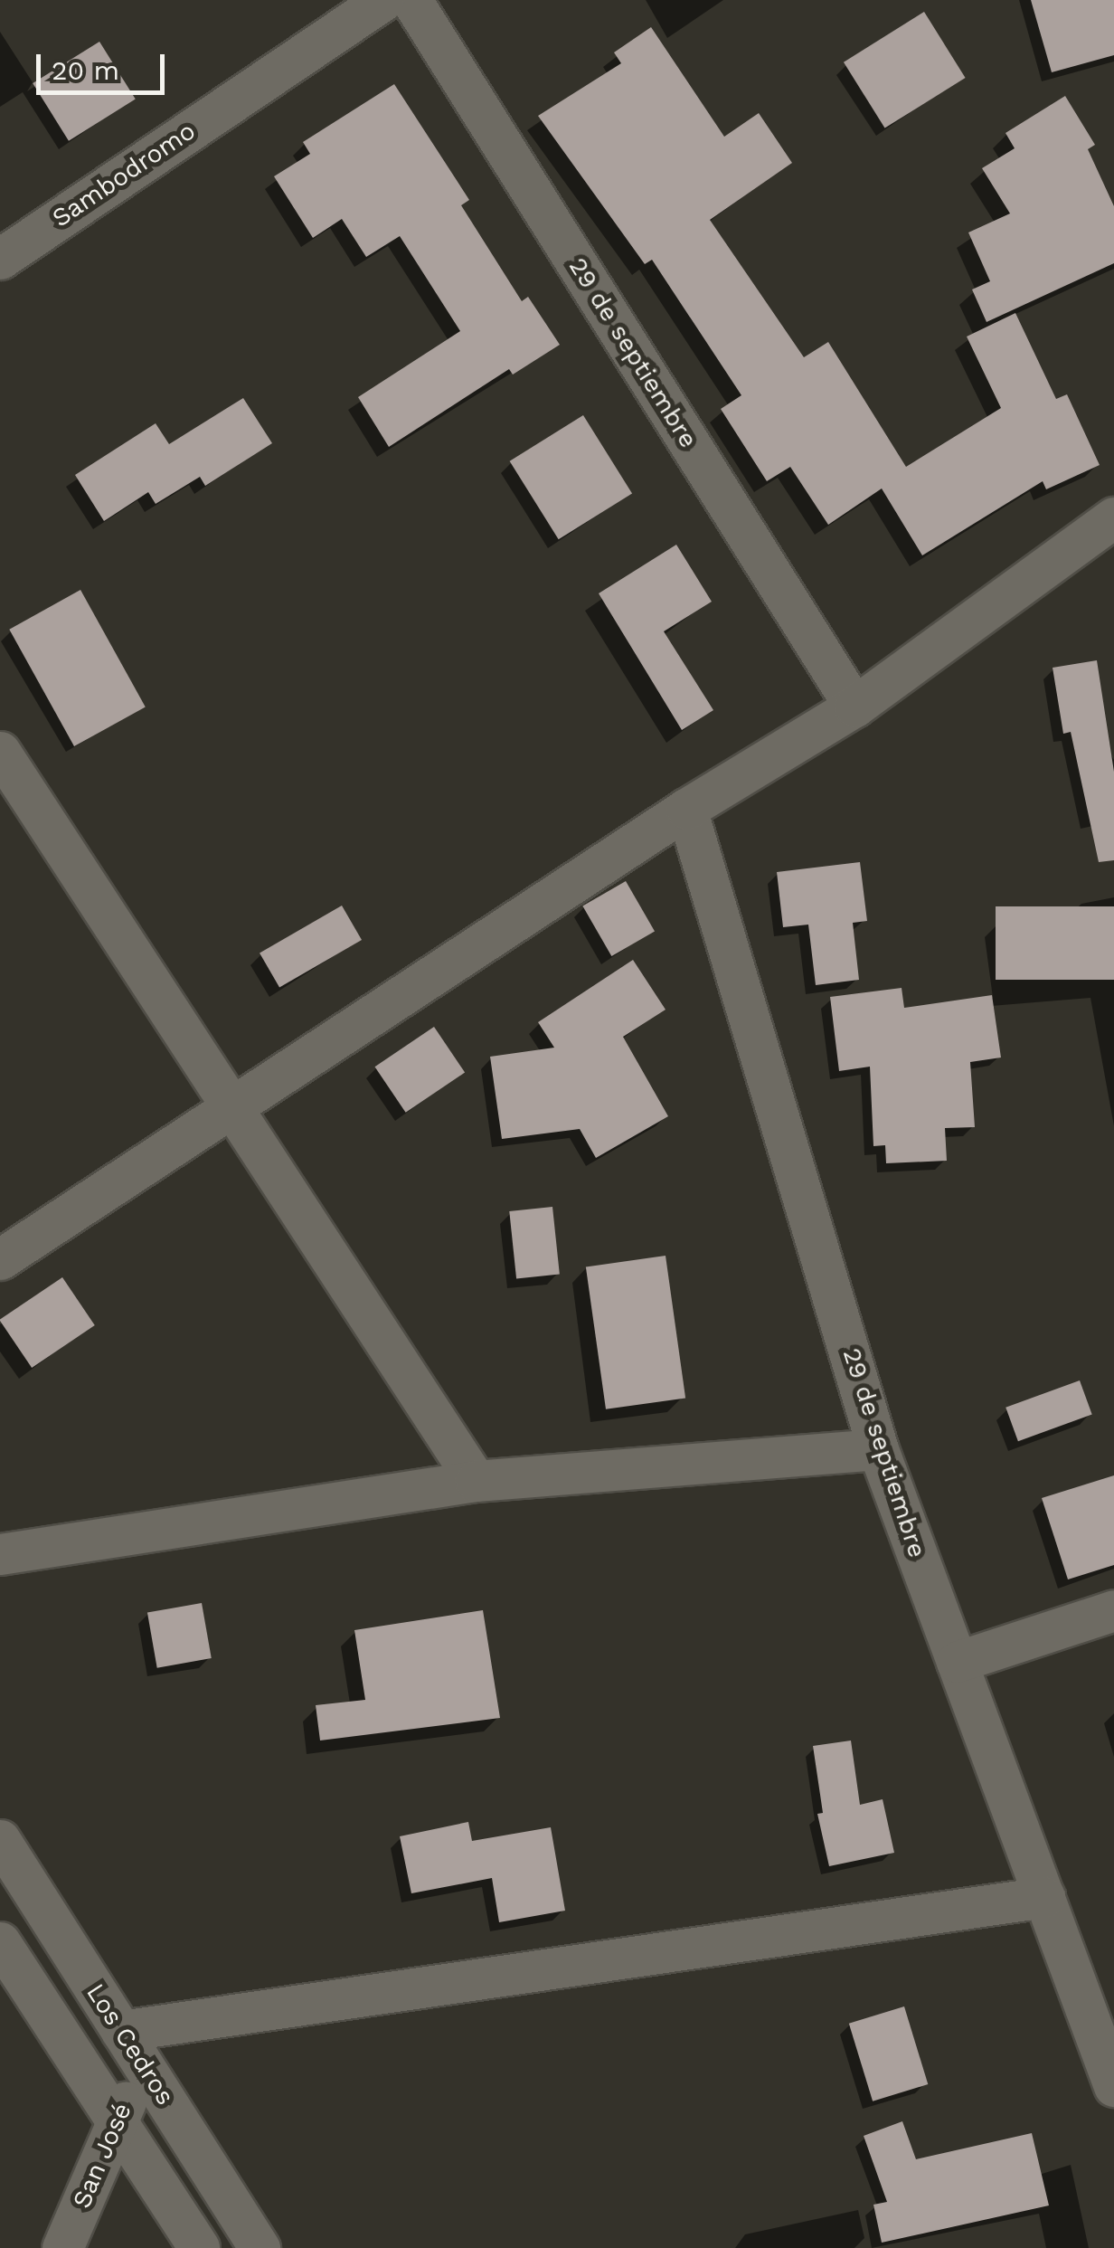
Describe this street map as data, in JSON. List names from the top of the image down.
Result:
{
  "streets": {
    "street": [
      "Sambodromo",
      "29 de septiembre",
      "Los Cedros",
      "San José"
    ]
  },
  "crossings": [
    ["Los Cedros", "San José"]
  ],
  "scale_bar": "20 m"
}
